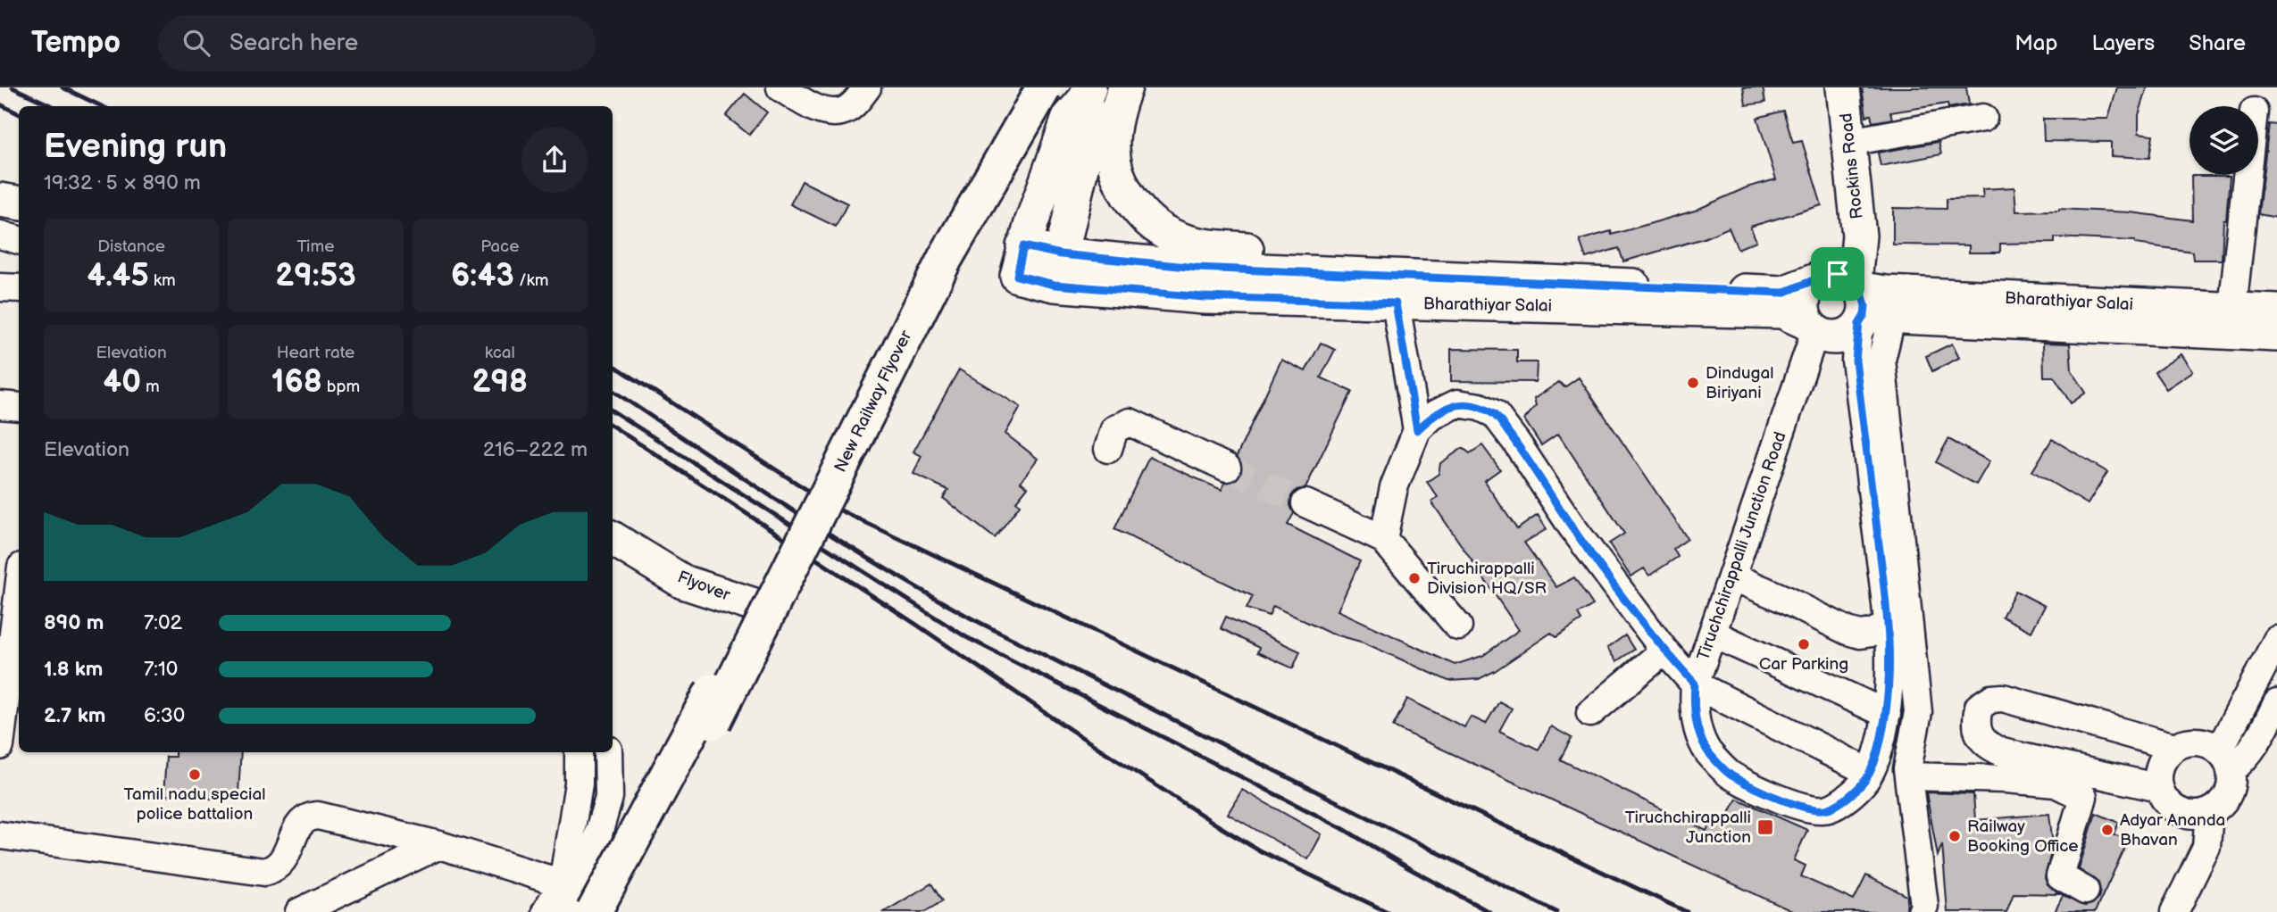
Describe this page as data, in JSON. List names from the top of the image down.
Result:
{
  "streets": {
    "highway": ["New Railway Flyover"],
    "main road": ["Rockins Road", "Bharathiyar Salai", "Flyover"],
    "street": ["Tiruchchirappalli Junction Road"]
  },
  "crossings": [
    ["Rockins Road", "Bharathiyar Salai"],
    ["Rockins Road", "Tiruchchirappalli Junction Road"],
    ["Bharathiyar Salai", "Tiruchchirappalli Junction Road"],
    ["New Railway Flyover", "Flyover"]
  ],
  "places": {
    "other": [
      "Dindugal Biriyani",
      "Tiruchirappalli Division HQ/SR",
      "Car Parking",
      "Tamil nadu special police battalion",
      "Adyar Ananda Bhavan",
      "Railway Booking Office"
    ],
    "transit": ["Tiruchchirappalli Junction"]
  },
  "page": {
    "header": "Tempo",
    "search": "Search here",
    "nav": ["Map", "Layers", "Share"],
    "heading": ["Evening run", "19:32 · 5 × 890 m"],
    "stats": [
      ["Distance", "4.45 km"],
      ["Time", "29:53"],
      ["Pace", "6:43 /km"],
      ["Elevation", "40 m"],
      ["Heart rate", "168 bpm"],
      ["kcal", "298"]
    ],
    "chart": ["Elevation", "216–222 m"],
    "list": [
      {
        "name": "890 m",
        "note": "7:02"
      },
      {
        "name": "1.8 km",
        "note": "7:10"
      },
      {
        "name": "2.7 km",
        "note": "6:30"
      }
    ]
  }
}
